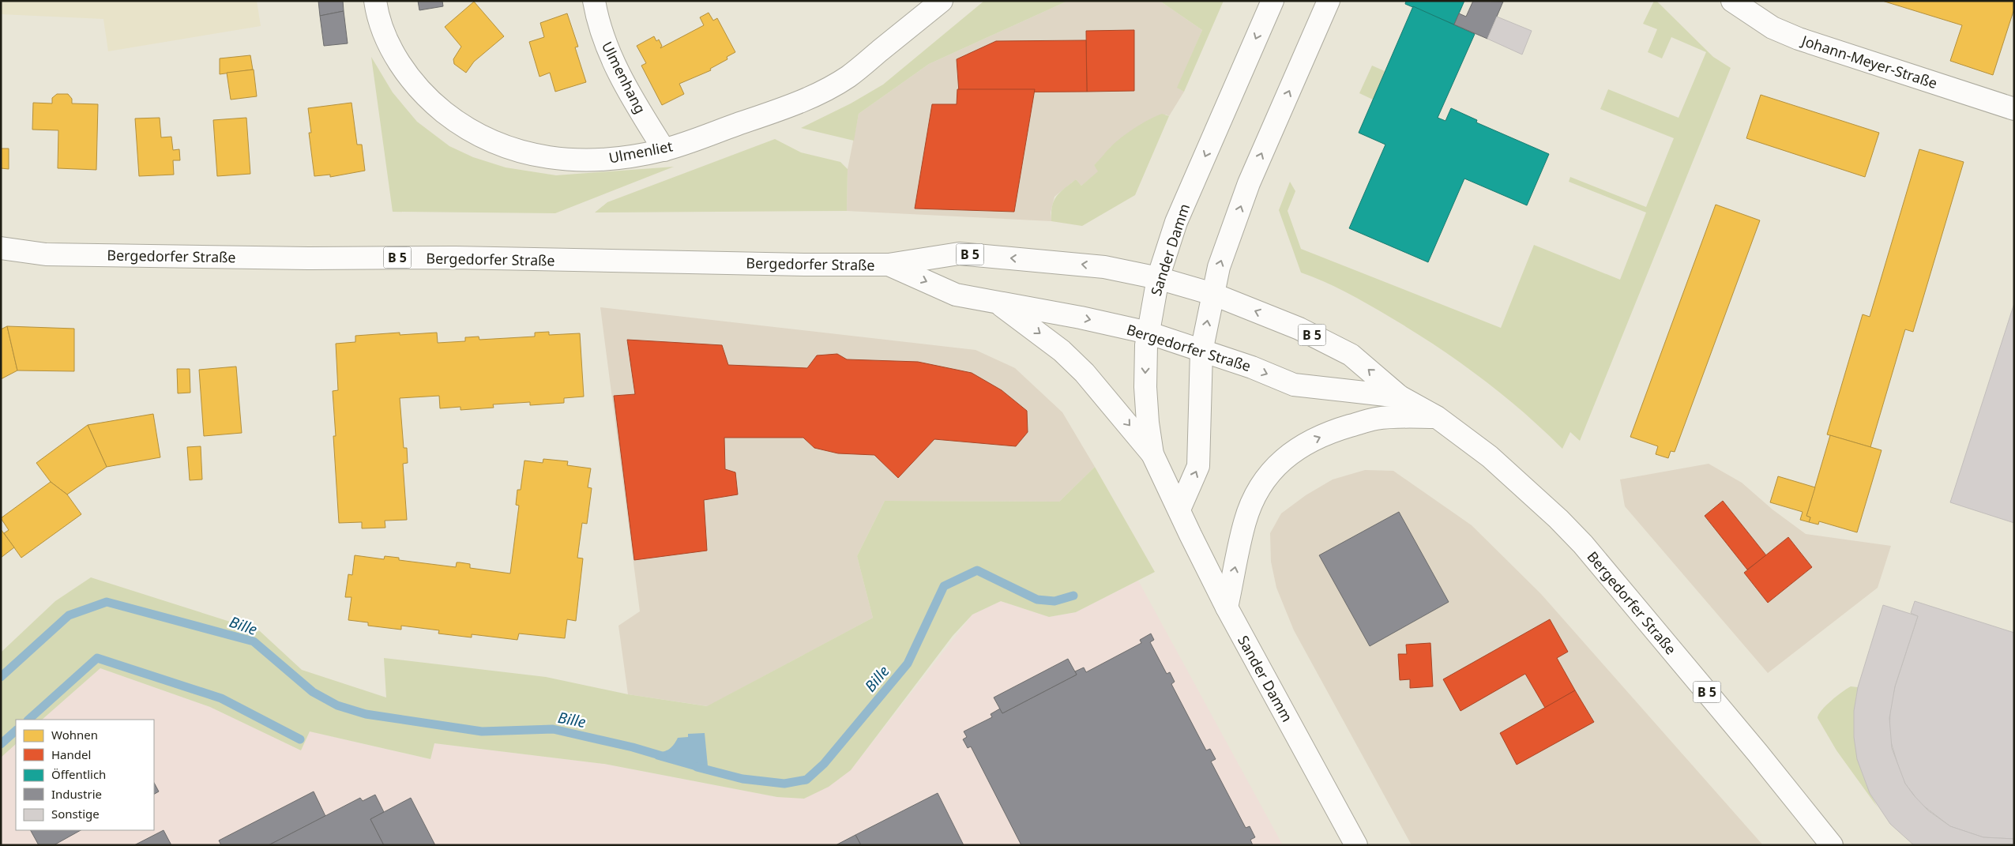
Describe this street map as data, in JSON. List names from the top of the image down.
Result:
{
  "streets": {
    "main road": [
      "Johann-Meyer-Straße",
      "Ulmenhang",
      "Ulmenliet",
      "Sander Damm",
      "B 5",
      "Bergedorfer Straße"
    ]
  },
  "crossings": [
    ["Ulmenhang", "Ulmenliet"],
    ["Sander Damm", "Bergedorfer Straße"]
  ],
  "water": ["Bille"],
  "legend": [
    "Wohnen",
    "Handel",
    "Öffentlich",
    "Industrie",
    "Sonstige"
  ]
}
